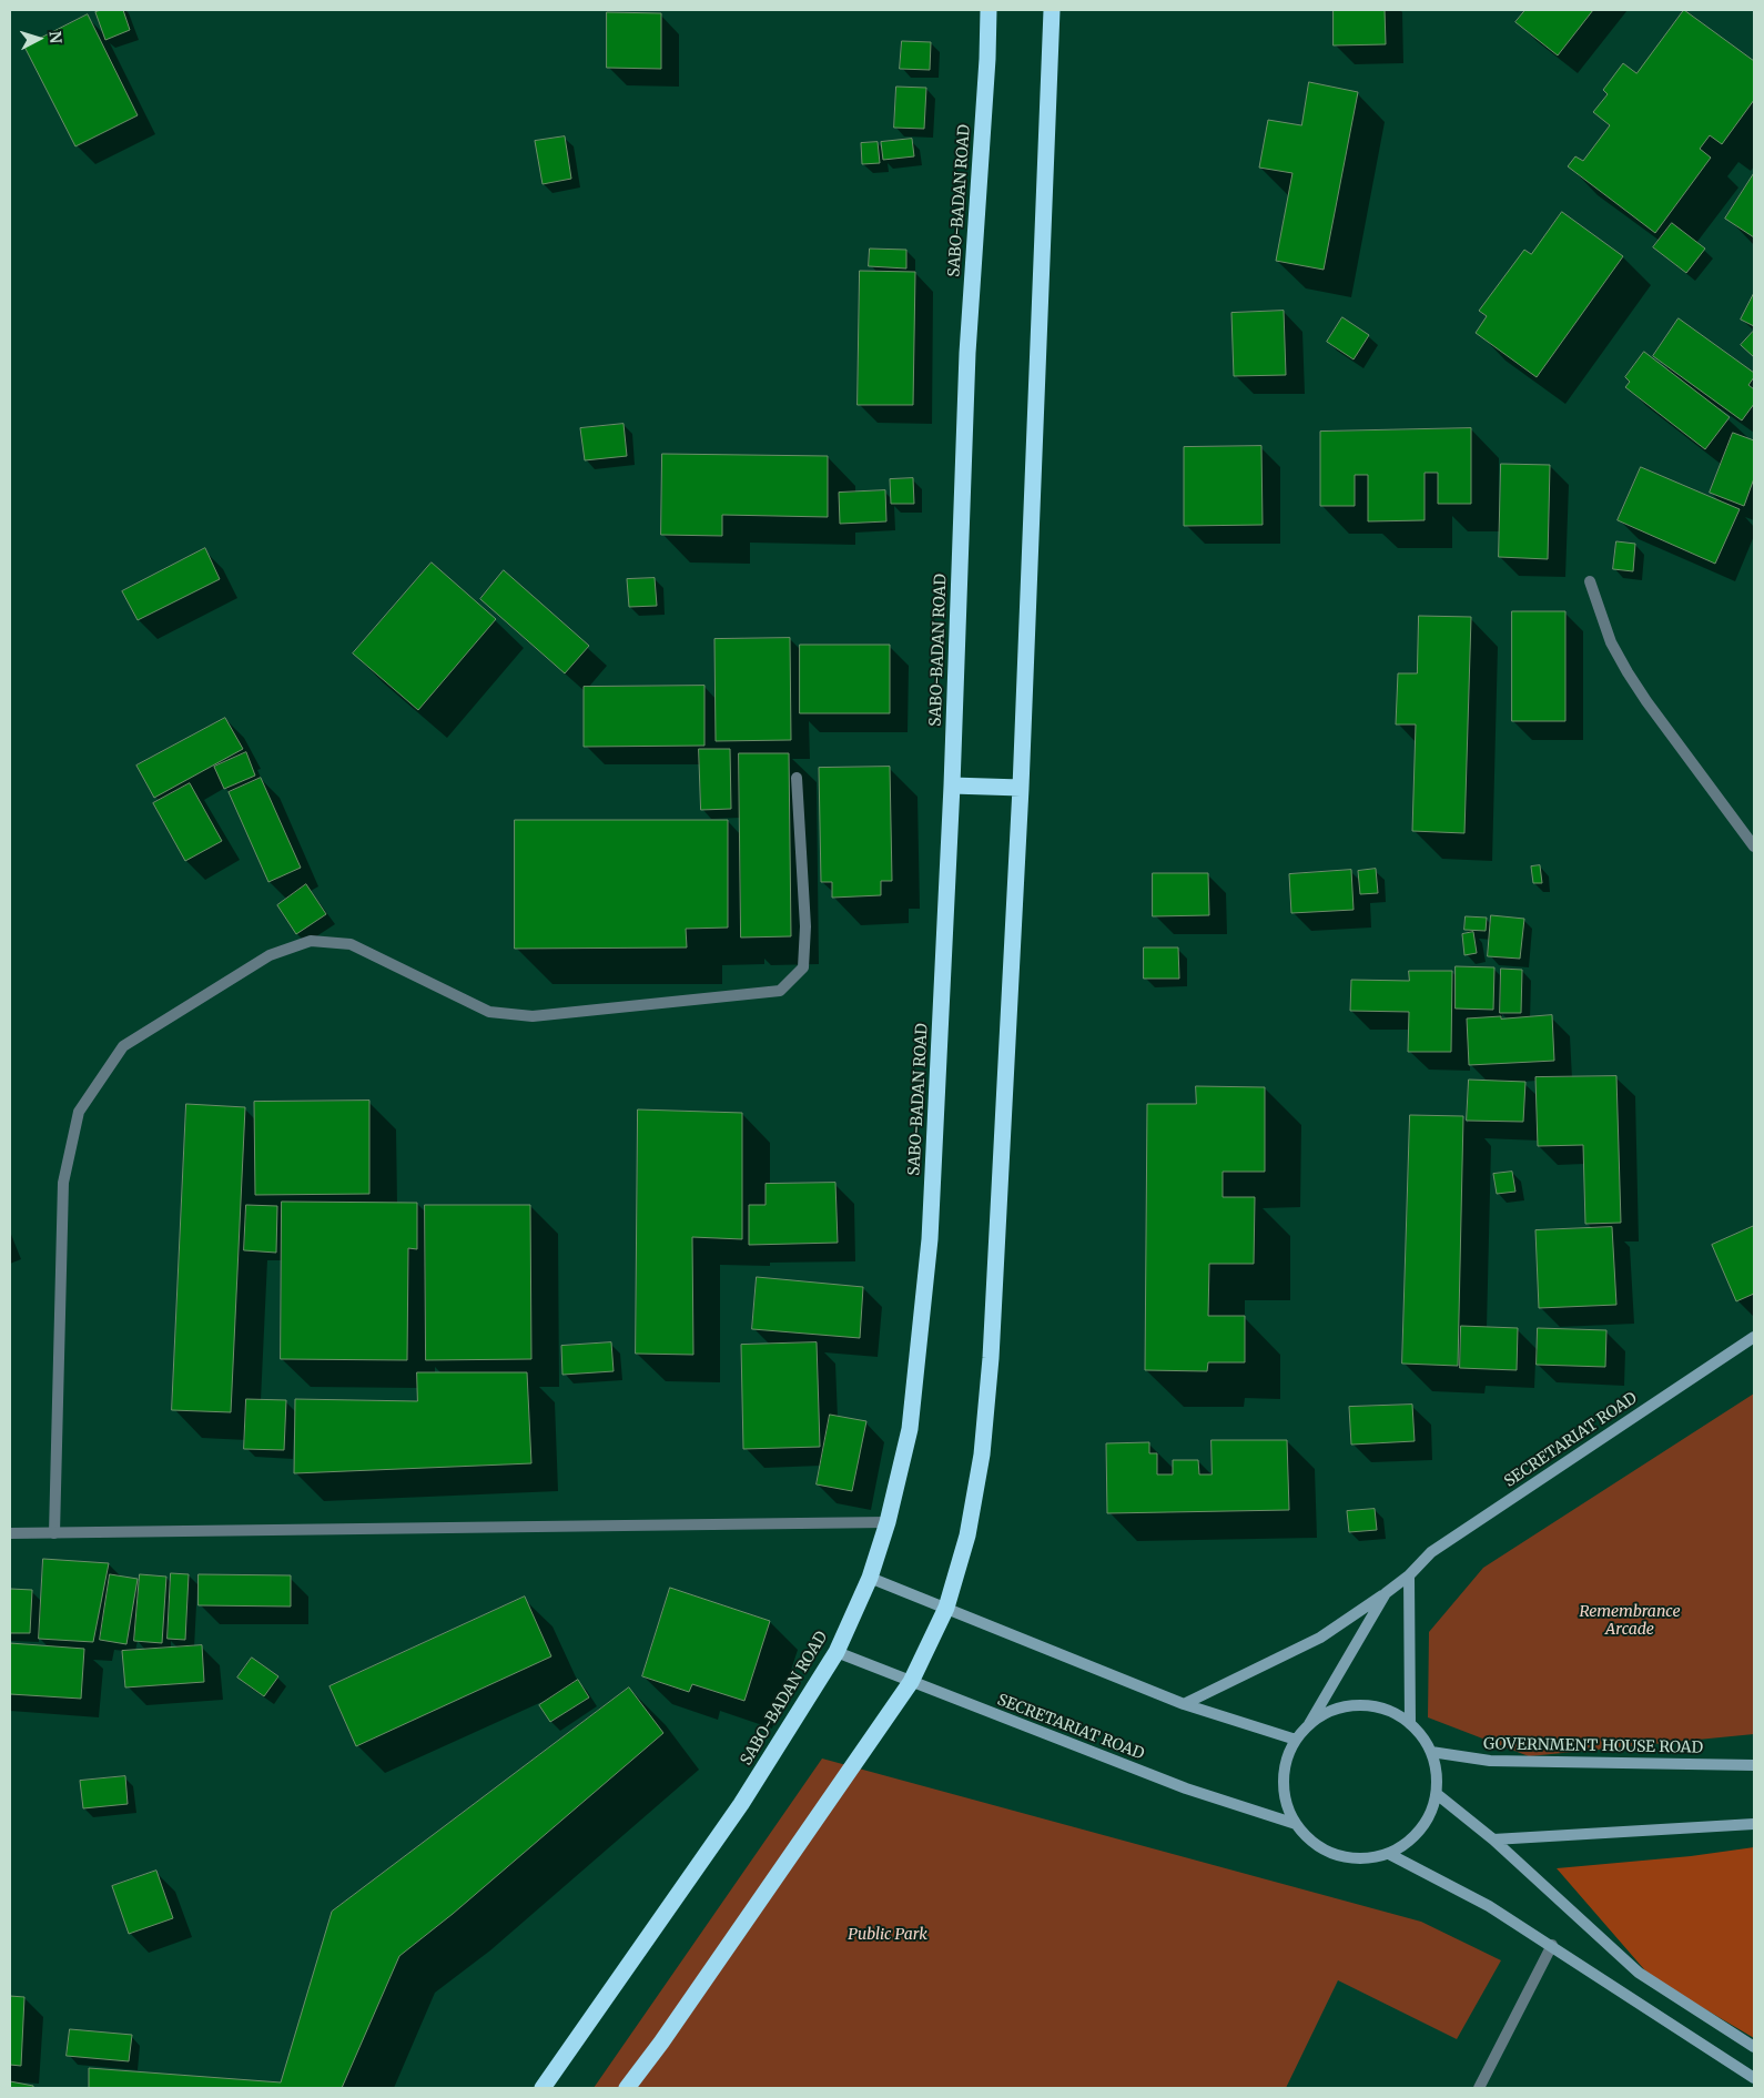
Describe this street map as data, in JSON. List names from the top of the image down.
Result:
{
  "streets": {
    "highway": ["SABO-BADAN ROAD"],
    "main road": ["SECRETARIAT ROAD", "GOVERNMENT HOUSE ROAD"]
  },
  "crossings": [
    ["SABO-BADAN ROAD", "SECRETARIAT ROAD"],
    ["SECRETARIAT ROAD", "GOVERNMENT HOUSE ROAD"]
  ],
  "parks": ["Remembrance Arcade", "Public Park"],
  "north": "right"
}
